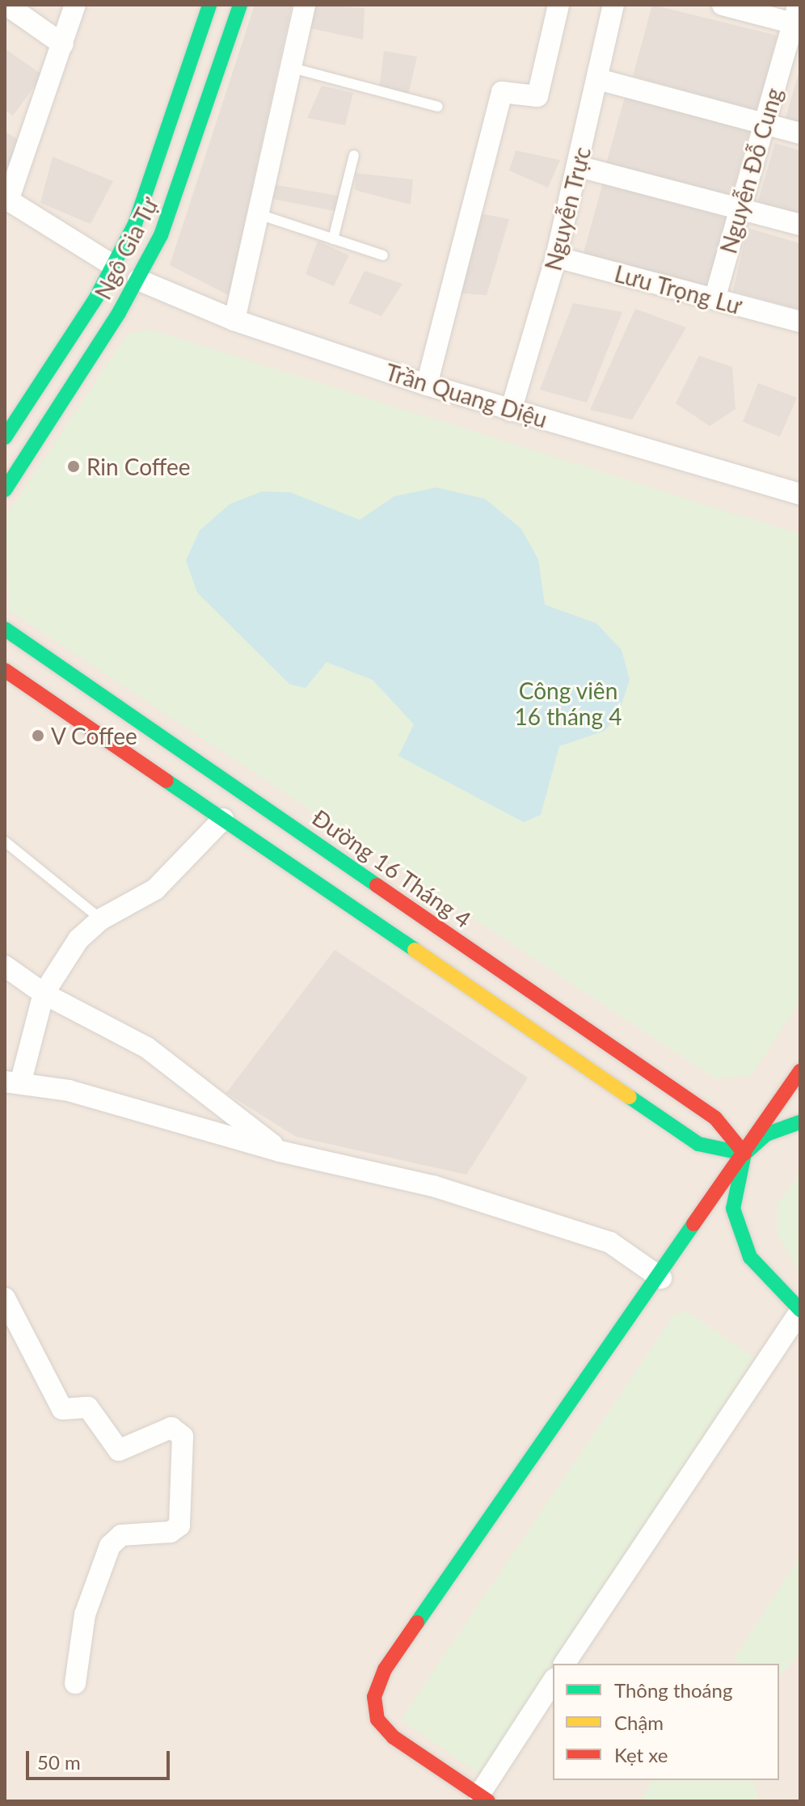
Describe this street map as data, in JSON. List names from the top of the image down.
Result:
{
  "streets": {
    "main road": ["Ngô Gia Tự", "Đường 16 Tháng 4"],
    "street": [
      "Nguyễn Đỗ Cung",
      "Nguyễn Trực",
      "Lưu Trọng Lư",
      "Trần Quang Diệu"
    ]
  },
  "crossings": [
    ["Nguyễn Đỗ Cung", "Lưu Trọng Lư"],
    ["Nguyễn Trực", "Lưu Trọng Lư"],
    ["Nguyễn Trực", "Trần Quang Diệu"],
    ["Ngô Gia Tự", "Trần Quang Diệu"]
  ],
  "parks": ["Công viên 16 tháng 4"],
  "places": ["Rin Coffee", "V Coffee"],
  "legend": ["Thông thoáng", "Chậm", "Kẹt xe"],
  "scale_bar": "50 m"
}
